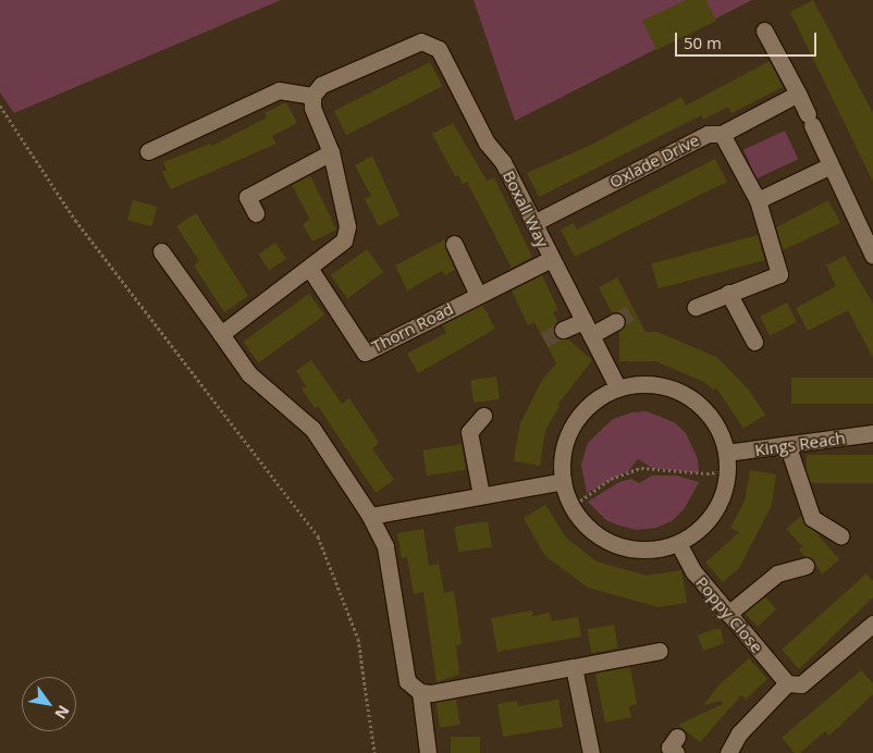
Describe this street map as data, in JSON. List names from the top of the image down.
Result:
{
  "streets": {
    "street": [
      "Oxlade Drive",
      "Boxall Way",
      "Thorn Road",
      "Kings Reach",
      "Poppy Close"
    ]
  },
  "crossings": [
    ["Oxlade Drive", "Boxall Way"],
    ["Boxall Way", "Thorn Road"]
  ],
  "scale_bar": "50 m",
  "north": "bottom right"
}
